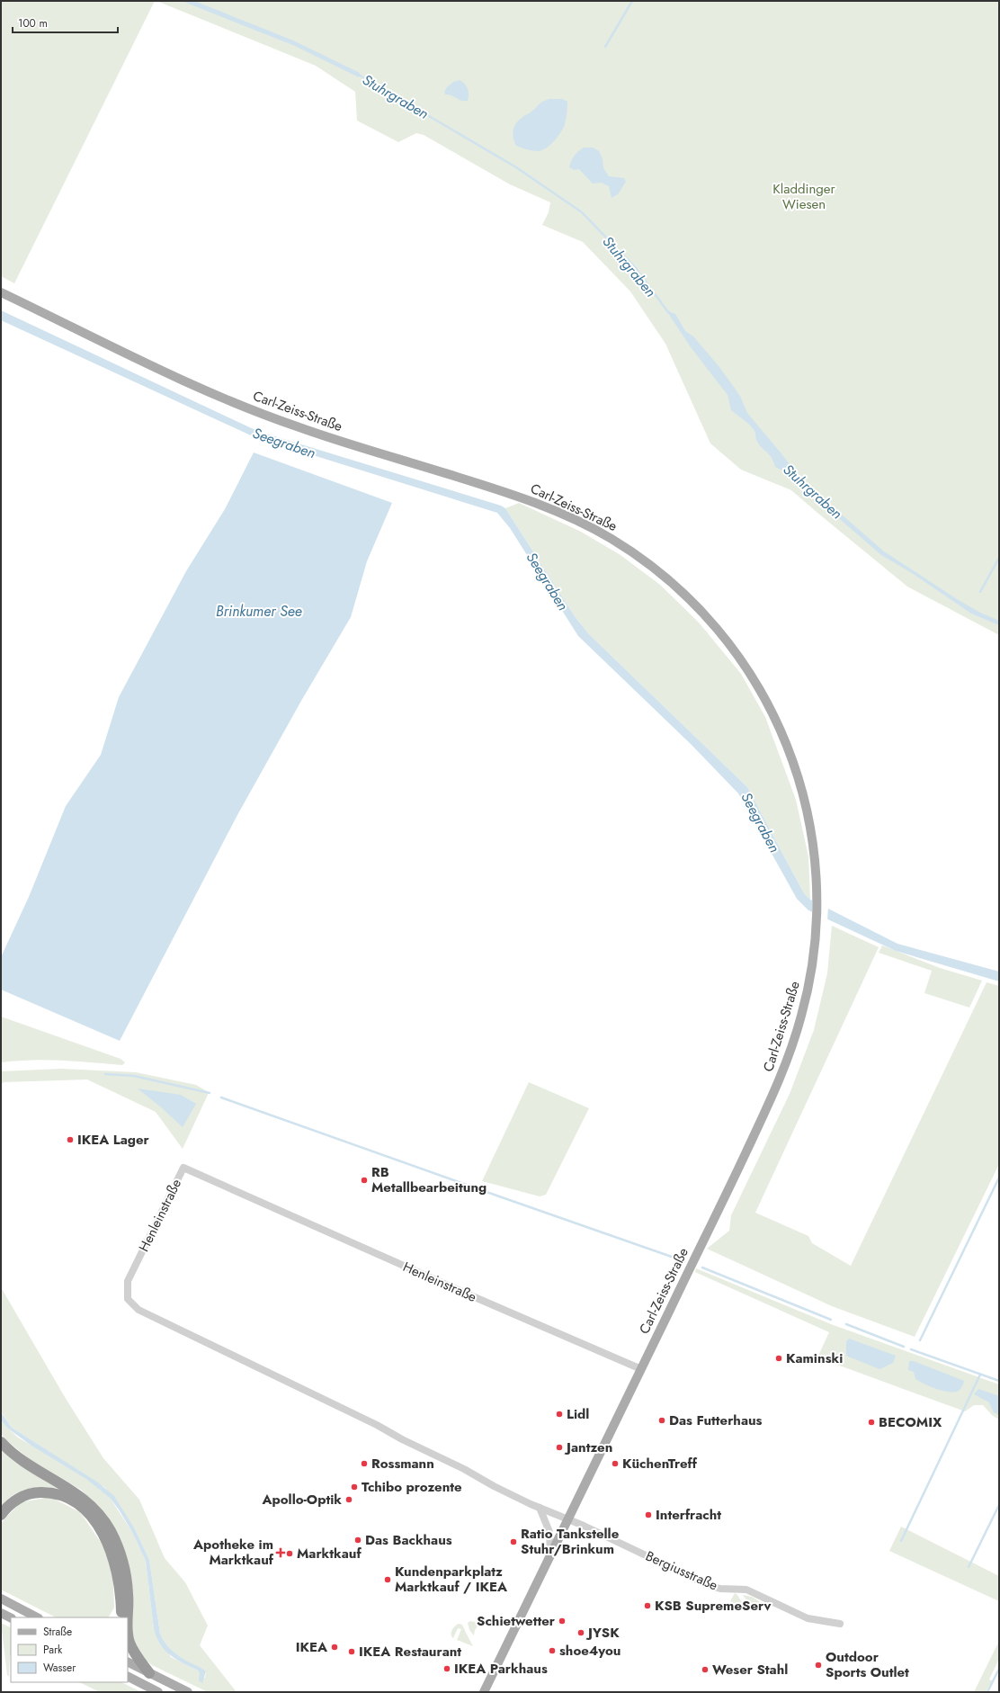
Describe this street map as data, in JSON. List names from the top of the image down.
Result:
{
  "streets": {
    "main road": ["Carl-Zeiss-Straße"],
    "street": ["Henleinstraße", "Bergiusstraße"]
  },
  "crossings": [
    ["Carl-Zeiss-Straße", "Henleinstraße"],
    ["Carl-Zeiss-Straße", "Bergiusstraße"],
    ["Henleinstraße", "Bergiusstraße"]
  ],
  "water": ["Stuhrgraben", "Seegraben", "Brinkumer See"],
  "parks": ["Kladdinger Wiesen"],
  "places": {
    "other": [
      "IKEA Lager",
      "RB Metallbearbeitung",
      "Kaminski",
      "Lidl",
      "Das Futterhaus",
      "BECOMIX",
      "Jantzen",
      "Rossmann",
      "KüchenTreff",
      "Tchibo prozente",
      "Apollo-Optik",
      "Interfracht",
      "Das Backhaus",
      "Ratio Tankstelle Stuhr/Brinkum",
      "Marktkauf",
      "Kundenparkplatz Marktkauf / IKEA",
      "KSB SupremeServ",
      "Schietwetter",
      "JYSK",
      "IKEA",
      "shoe4you",
      "IKEA Restaurant",
      "Outdoor Sports Outlet",
      "IKEA Parkhaus",
      "Weser Stahl"
    ],
    "health": ["Apotheke im Marktkauf"]
  },
  "legend": ["Straße", "Park", "Wasser"],
  "scale_bar": "100 m"
}
